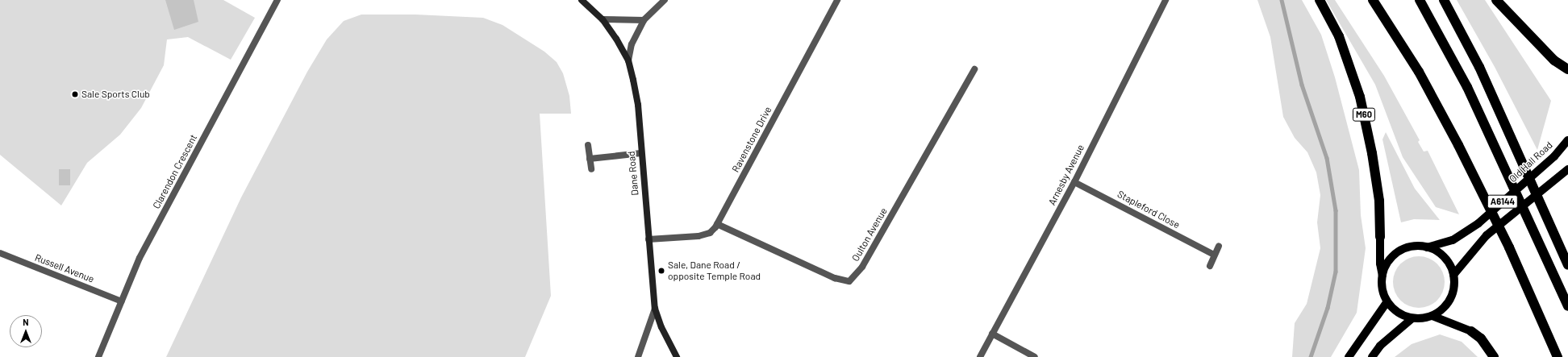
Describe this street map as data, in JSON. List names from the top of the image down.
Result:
{
  "streets": {
    "highway": ["M60"],
    "main road": ["Old Hall Road", "Dane Road", "A6144"],
    "street": [
      "Ravenstone Drive",
      "Clarendon Crescent",
      "Arnesby Avenue",
      "Stapleford Close",
      "Oulton Avenue",
      "Russell Avenue"
    ]
  },
  "crossings": [
    ["Ravenstone Drive", "Dane Road"],
    ["Ravenstone Drive", "Oulton Avenue"],
    ["Old Hall Road", "A6144"],
    ["Clarendon Crescent", "Russell Avenue"],
    ["Arnesby Avenue", "Stapleford Close"]
  ],
  "places": ["Sale Sports Club", "Sale, Dane Road / opposite Temple Road"],
  "north": "top"
}
